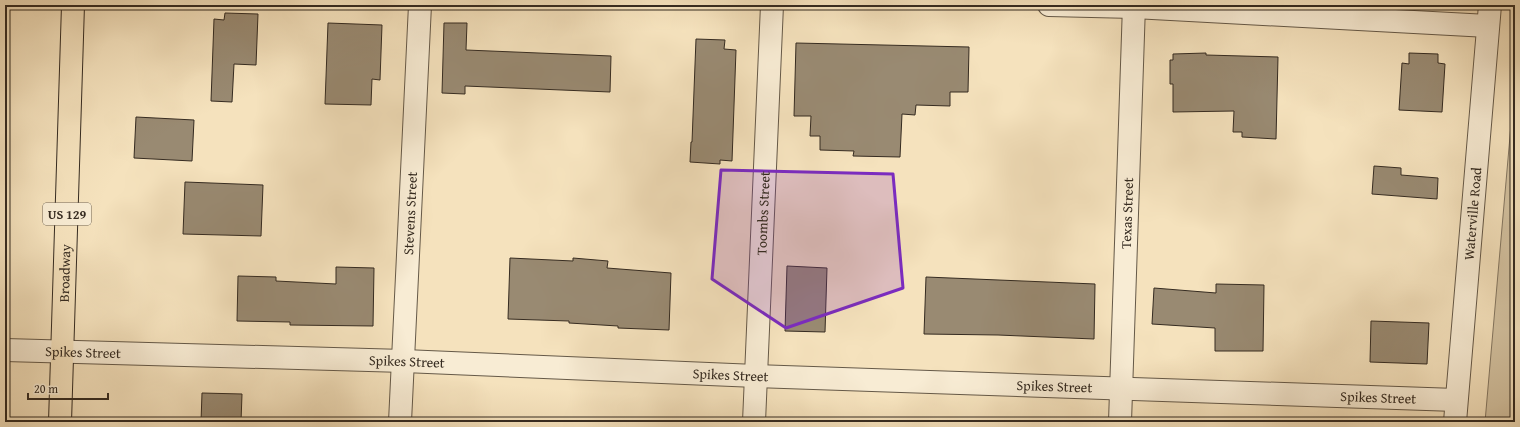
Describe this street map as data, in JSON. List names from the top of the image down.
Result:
{
  "streets": {
    "main road": ["US 129", "Broadway"],
    "street": [
      "Waterville Road",
      "Stevens Street",
      "Toombs Street",
      "Texas Street",
      "Spikes Street"
    ]
  },
  "crossings": [
    ["Waterville Road", "Spikes Street"],
    ["Stevens Street", "Spikes Street"],
    ["Toombs Street", "Spikes Street"],
    ["Texas Street", "Spikes Street"],
    ["Broadway", "Spikes Street"]
  ],
  "scale_bar": "20 m"
}
